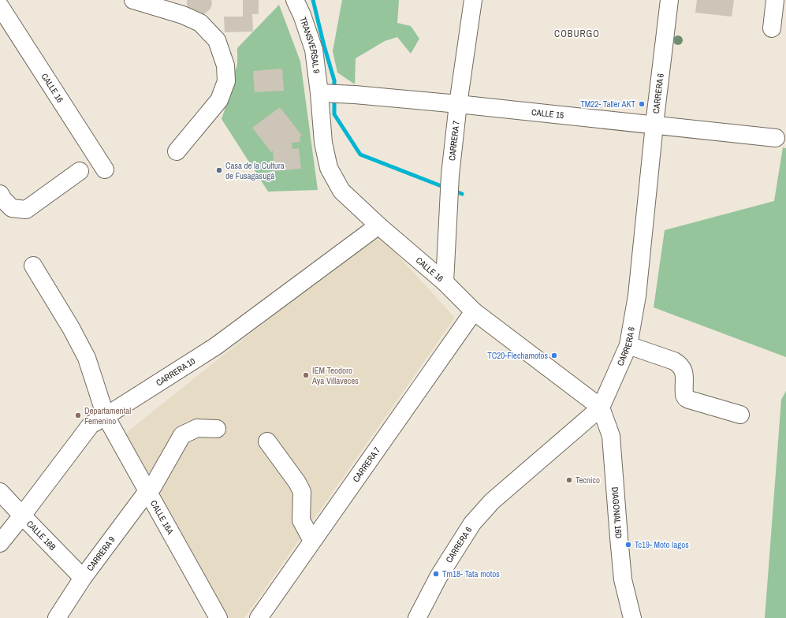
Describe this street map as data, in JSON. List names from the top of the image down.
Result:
{
  "streets": {
    "street": [
      "TRANSVERSAL 9",
      "CALLE 16",
      "CARRERA 6",
      "CALLE 15",
      "CARRERA 7",
      "CARRERA 10",
      "DIAGONAL 16D",
      "CALLE 16A",
      "CALLE 16B",
      "CARRERA 9"
    ]
  },
  "crossings": [
    ["TRANSVERSAL 9", "CALLE 16"],
    ["TRANSVERSAL 9", "CALLE 15"],
    ["CALLE 16", "CARRERA 6"],
    ["CALLE 16", "CALLE 15"],
    ["CALLE 16", "CARRERA 7"],
    ["CALLE 16", "CARRERA 10"],
    ["CALLE 16", "DIAGONAL 16D"],
    ["CARRERA 6", "CALLE 15"],
    ["CARRERA 6", "DIAGONAL 16D"],
    ["CALLE 15", "CARRERA 7"],
    ["CARRERA 10", "CALLE 16A"],
    ["CARRERA 10", "CALLE 16B"],
    ["CALLE 16A", "CARRERA 9"],
    ["CALLE 16B", "CARRERA 9"]
  ],
  "districts": ["COBURGO"],
  "places": [
    "TM22- Taller AKT",
    "Casa de la Cultura de Fusagasugá",
    "TC20-Flechamotos",
    "IEM Teodoro Aya Villaveces",
    "Departamental Femenino",
    "Tecnico",
    "Tc19- Moto lagos",
    "Tm18- Tata motos"
  ]
}
